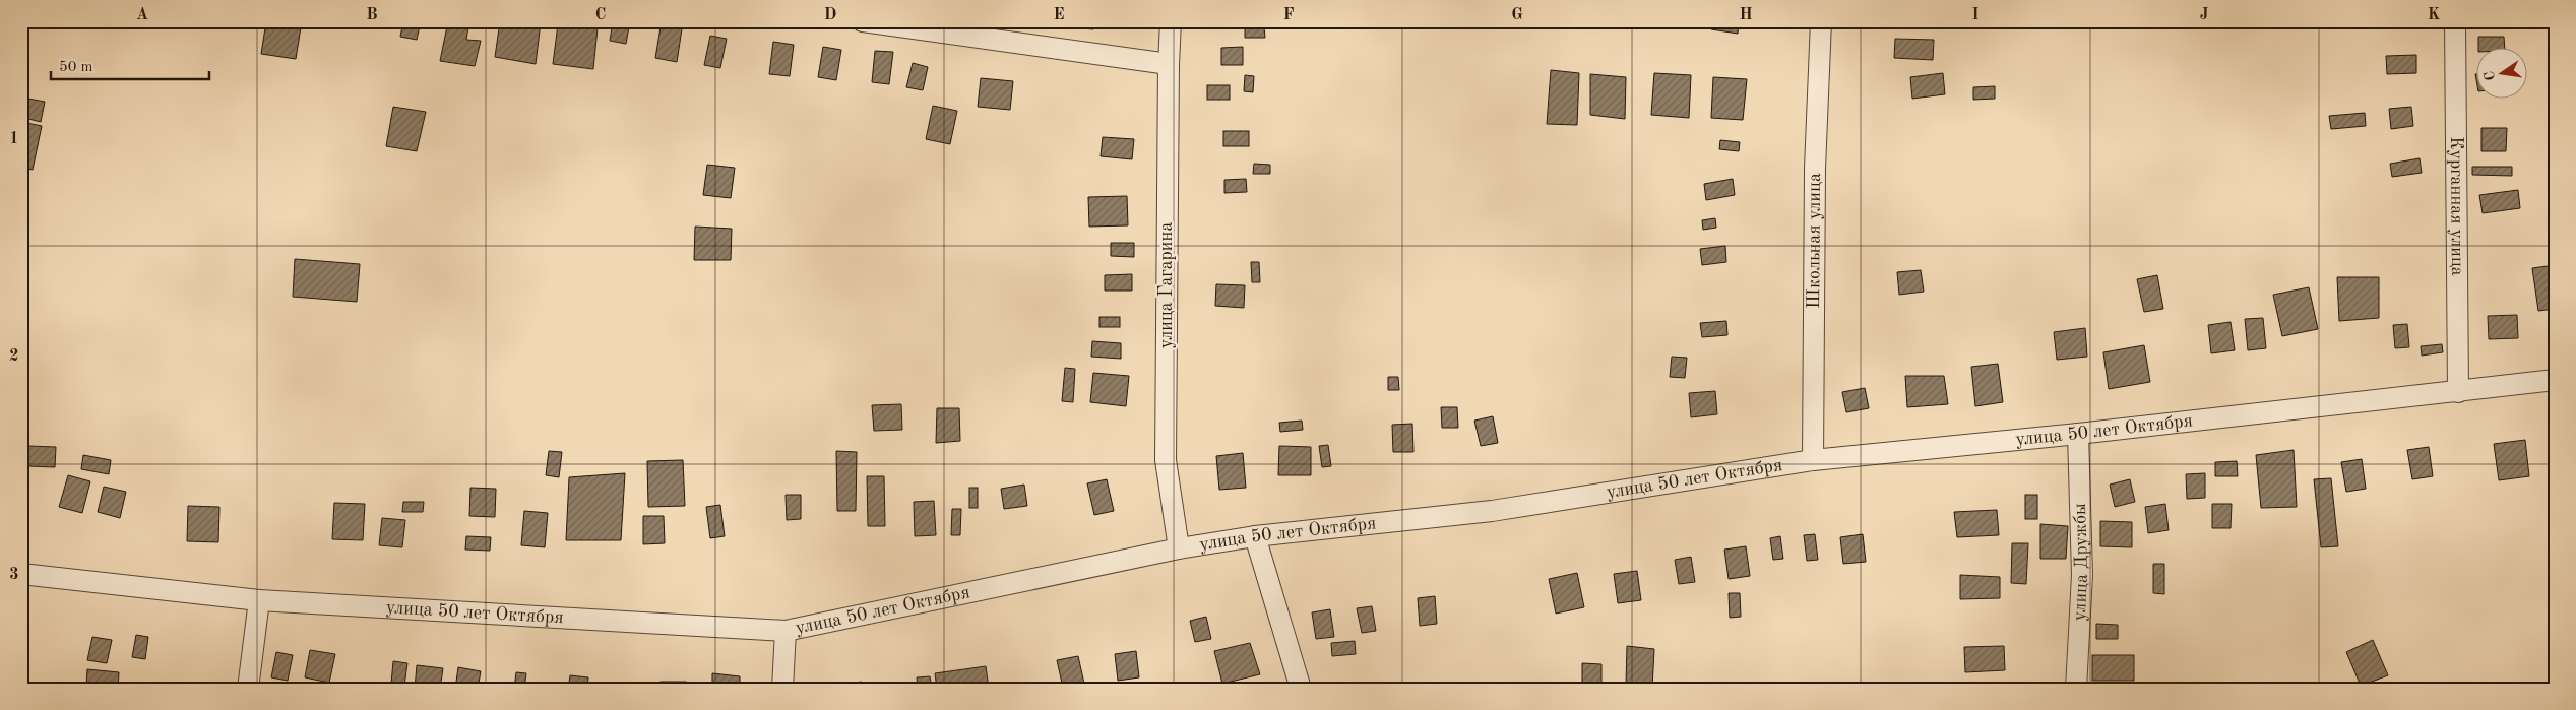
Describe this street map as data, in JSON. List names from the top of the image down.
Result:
{
  "streets": {
    "street": [
      "Курганная улица",
      "Школьная улица",
      "улица Гагарина",
      "улица 50 лет Октября",
      "улица Дружбы"
    ]
  },
  "crossings": [
    ["Курганная улица", "улица 50 лет Октября"],
    ["Школьная улица", "улица 50 лет Октября"],
    ["улица Гагарина", "улица 50 лет Октября"],
    ["улица 50 лет Октября", "улица Дружбы"]
  ],
  "scale_bar": "50 m",
  "north": "left",
  "grid": {
    "columns": [
      "A",
      "B",
      "C",
      "D",
      "E",
      "F",
      "G",
      "H",
      "I",
      "J",
      "K"
    ],
    "rows": ["1", "2", "3"]
  }
}
